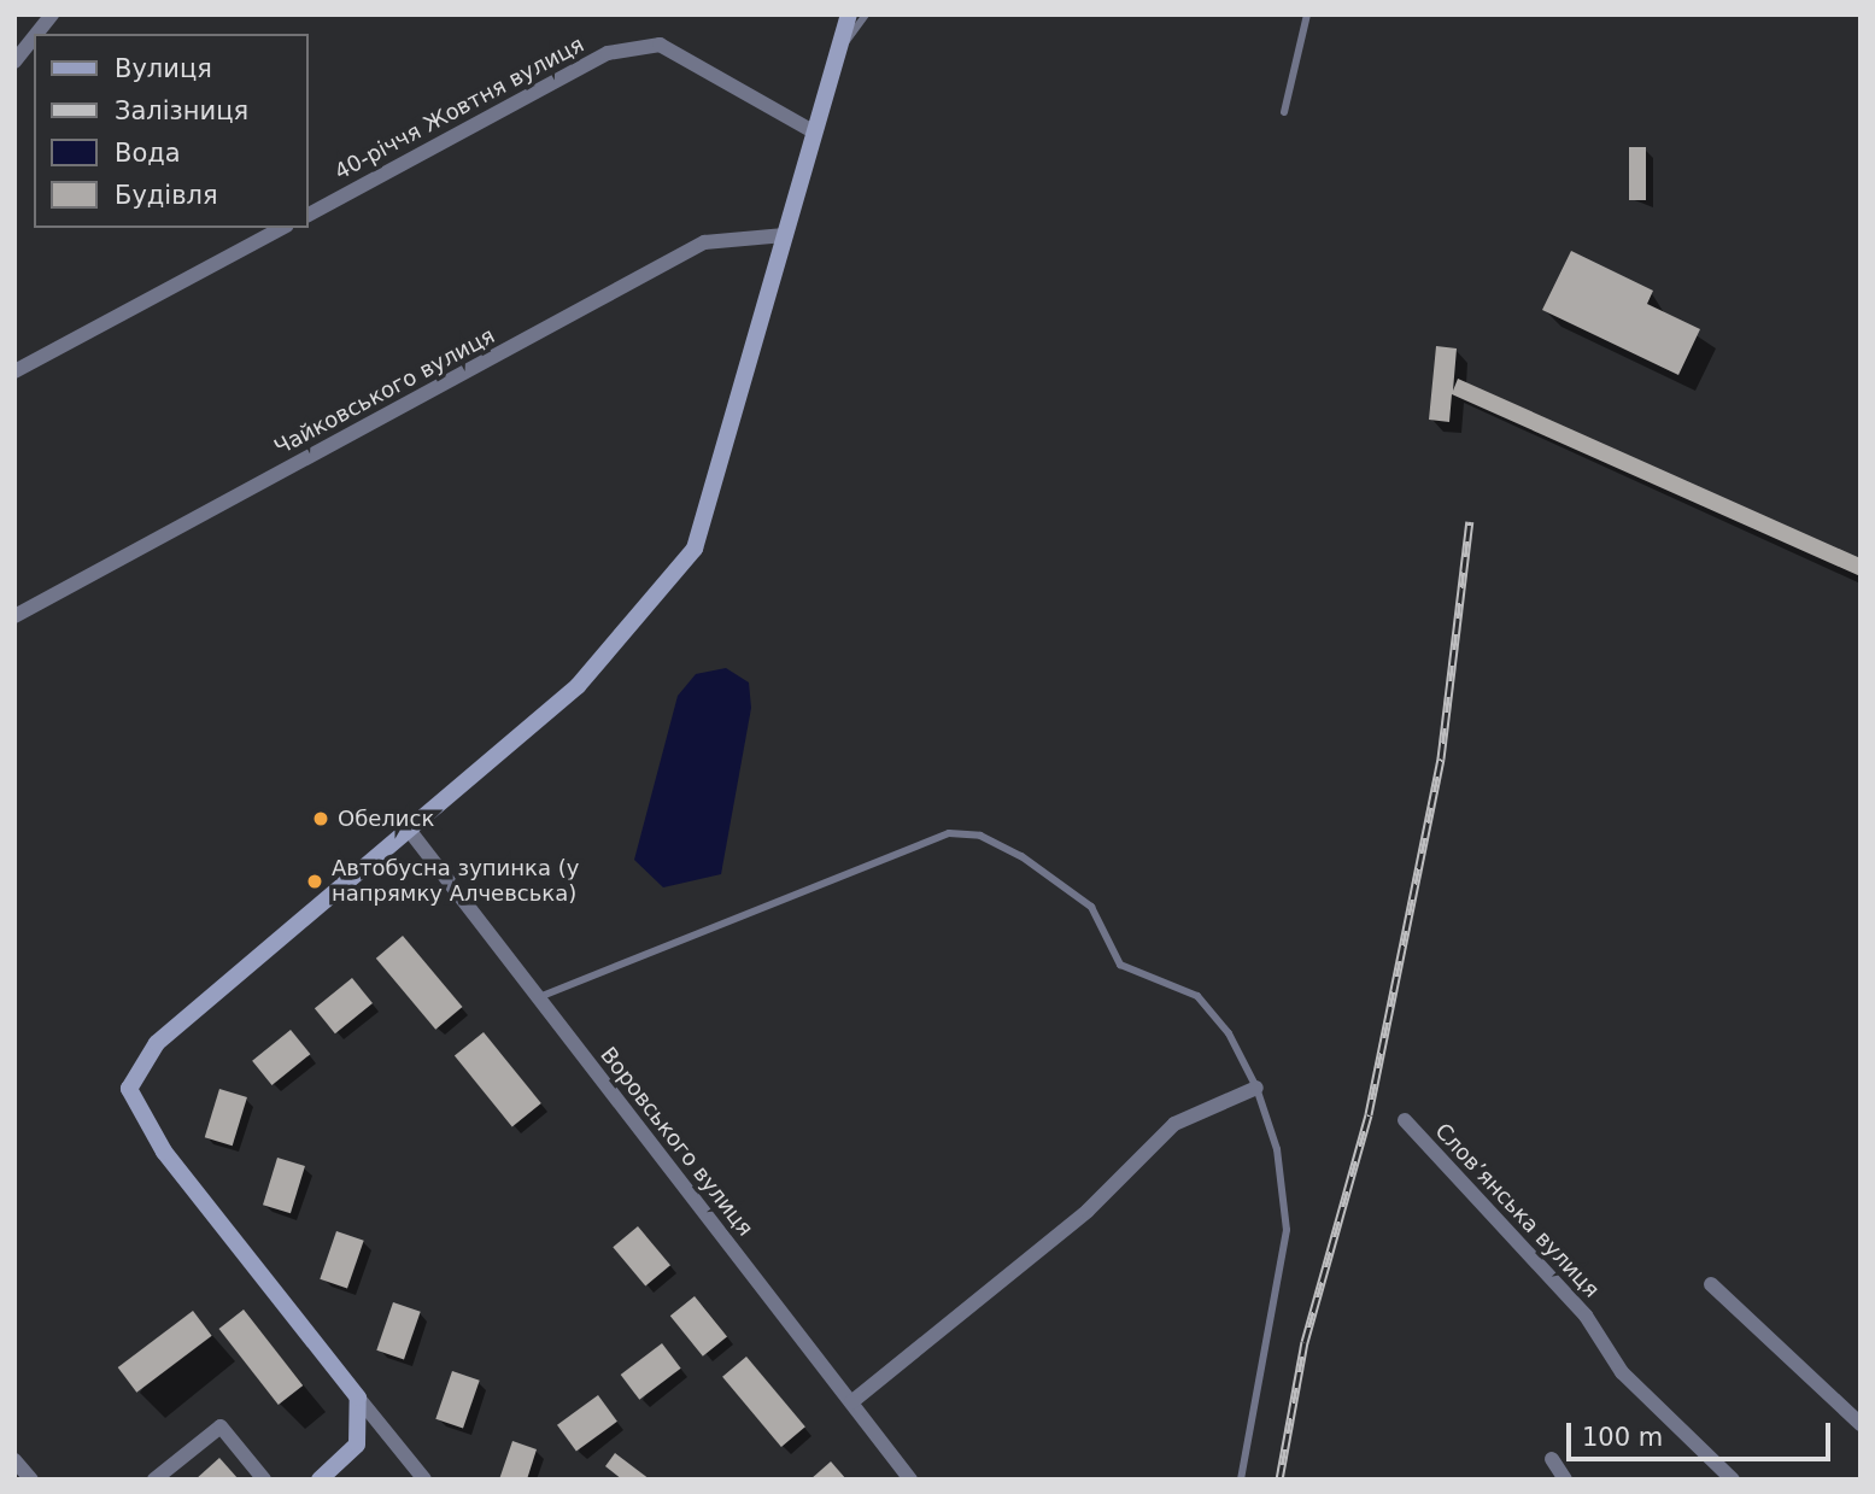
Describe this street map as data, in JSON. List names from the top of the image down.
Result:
{
  "streets": {
    "street": [
      "40-річчя Жовтня вулиця",
      "Чайковського вулиця",
      "Воровського вулиця",
      "Слов’янська вулиця"
    ]
  },
  "places": ["Обелиск", "Автобусна зупинка (у напрямку Алчевська)"],
  "legend": [
    "Вулиця",
    "Залізниця",
    "Вода",
    "Будівля"
  ],
  "scale_bar": "100 m"
}
